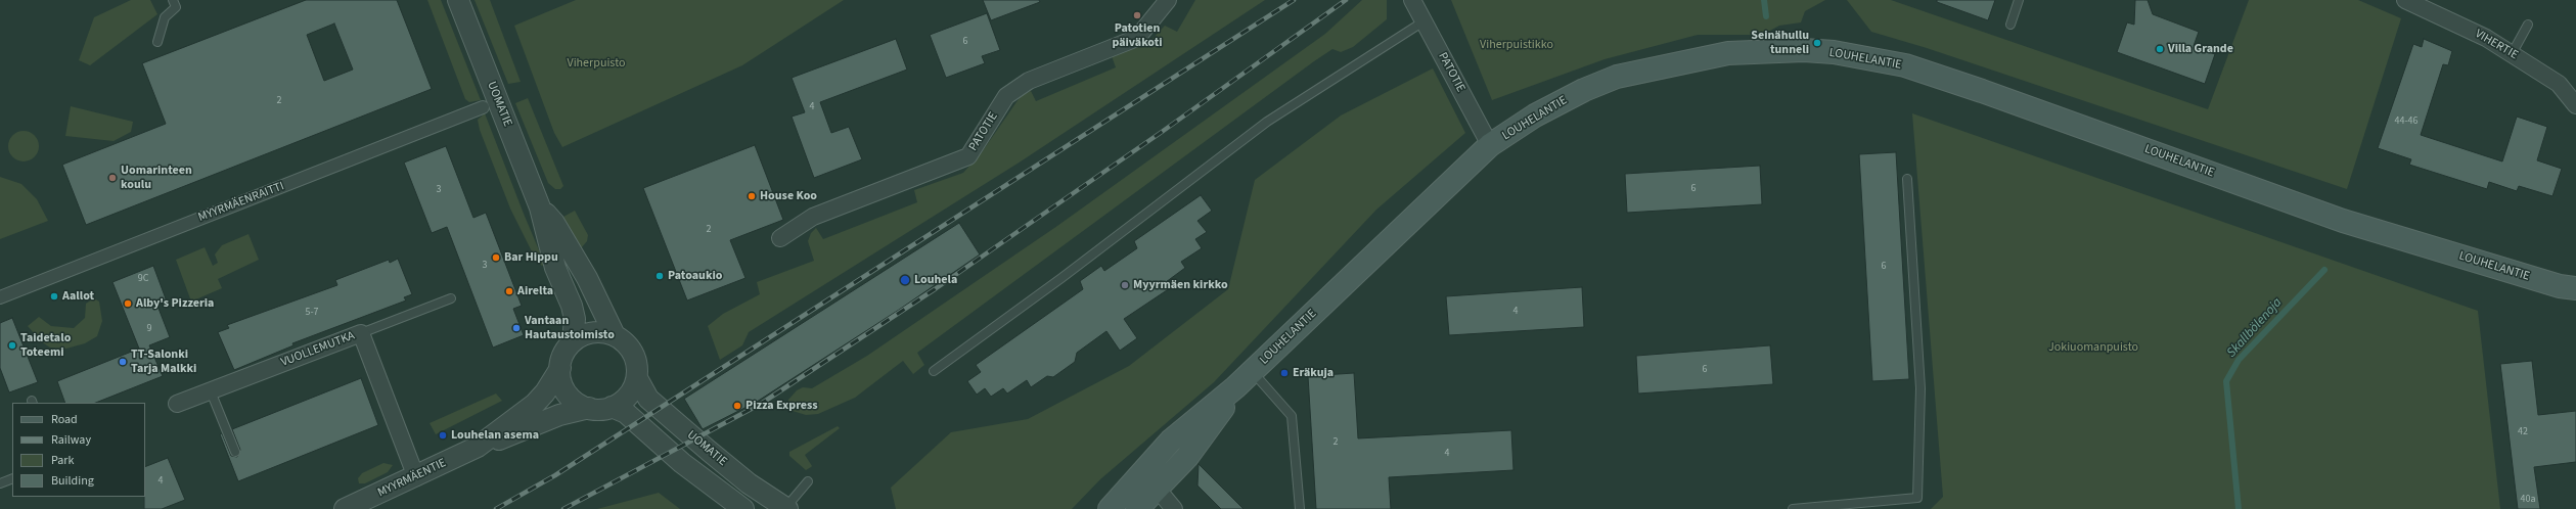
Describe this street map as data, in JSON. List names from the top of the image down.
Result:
{
  "streets": {
    "main road": ["LOUHELANTIE"],
    "street": [
      "VIHERTIE",
      "PATOTIE",
      "UOMATIE",
      "MYYRMÄENRAITTI",
      "VUOLLEMUTKA",
      "MYYRMÄENTIE"
    ]
  },
  "crossings": [
    ["LOUHELANTIE", "PATOTIE"],
    ["UOMATIE", "MYYRMÄENTIE"],
    ["VUOLLEMUTKA", "MYYRMÄENTIE"]
  ],
  "water": ["Skallbölenoja"],
  "parks": ["Viherpuistikko", "Viherpuisto", "Jokiuomanpuisto"],
  "places": [
    "Patotien päiväkoti",
    "Seinähullu tunneli",
    "Villa Grande",
    "Uomarinteen koulu",
    "House Koo",
    "Bar Hippu",
    "Patoaukio",
    "Louhela",
    "Myyrmäen kirkko",
    "Airelta",
    "Aallot",
    "Alby's Pizzeria",
    "Vantaan Hautaustoimisto",
    "Taidetalo Toteemi",
    "TT-Salonki Tarja Malkki",
    "Eräkuja",
    "Pizza Express",
    "Louhelan asema"
  ],
  "house_numbers": [
    "6",
    "2",
    "4",
    "44-46",
    "6",
    "3",
    "2",
    "3",
    "6",
    "9C",
    "4",
    "5-7",
    "9",
    "6",
    "42",
    "2",
    "4",
    "4",
    "40a"
  ],
  "legend": [
    "Road",
    "Railway",
    "Park",
    "Building"
  ]
}
